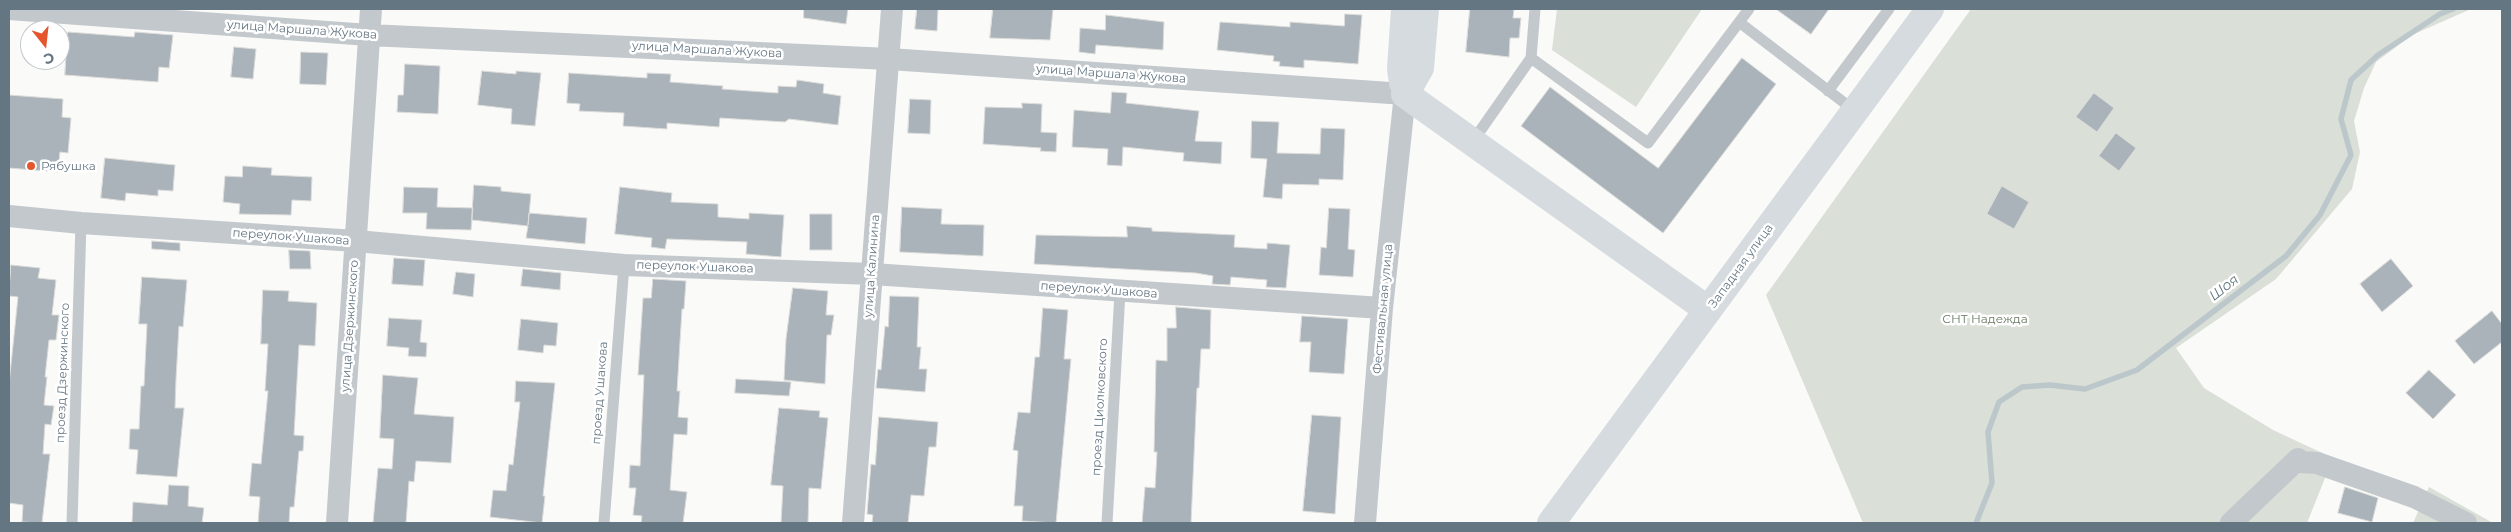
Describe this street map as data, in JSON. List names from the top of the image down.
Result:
{
  "streets": {
    "main road": ["Западная улица", "Фестивальная улица"],
    "street": [
      "улица Маршала Жукова",
      "переулок Ушакова",
      "улица Калинина",
      "улица Дзержинского"
    ],
    "lane": ["проезд Дзержинского", "проезд Ушакова", "проезд Циолковского"]
  },
  "crossings": [
    ["улица Маршала Жукова", "улица Калинина"],
    ["улица Маршала Жукова", "Фестивальная улица"],
    ["улица Маршала Жукова", "улица Дзержинского"],
    ["переулок Ушакова", "улица Калинина"],
    ["переулок Ушакова", "Фестивальная улица"],
    ["переулок Ушакова", "улица Дзержинского"],
    ["переулок Ушакова", "проезд Дзержинского"],
    ["переулок Ушакова", "проезд Ушакова"],
    ["переулок Ушакова", "проезд Циолковского"]
  ],
  "water": ["Шоя"],
  "parks": ["СНТ Надежда"],
  "places": ["Рябушка"],
  "north": "bottom"
}
